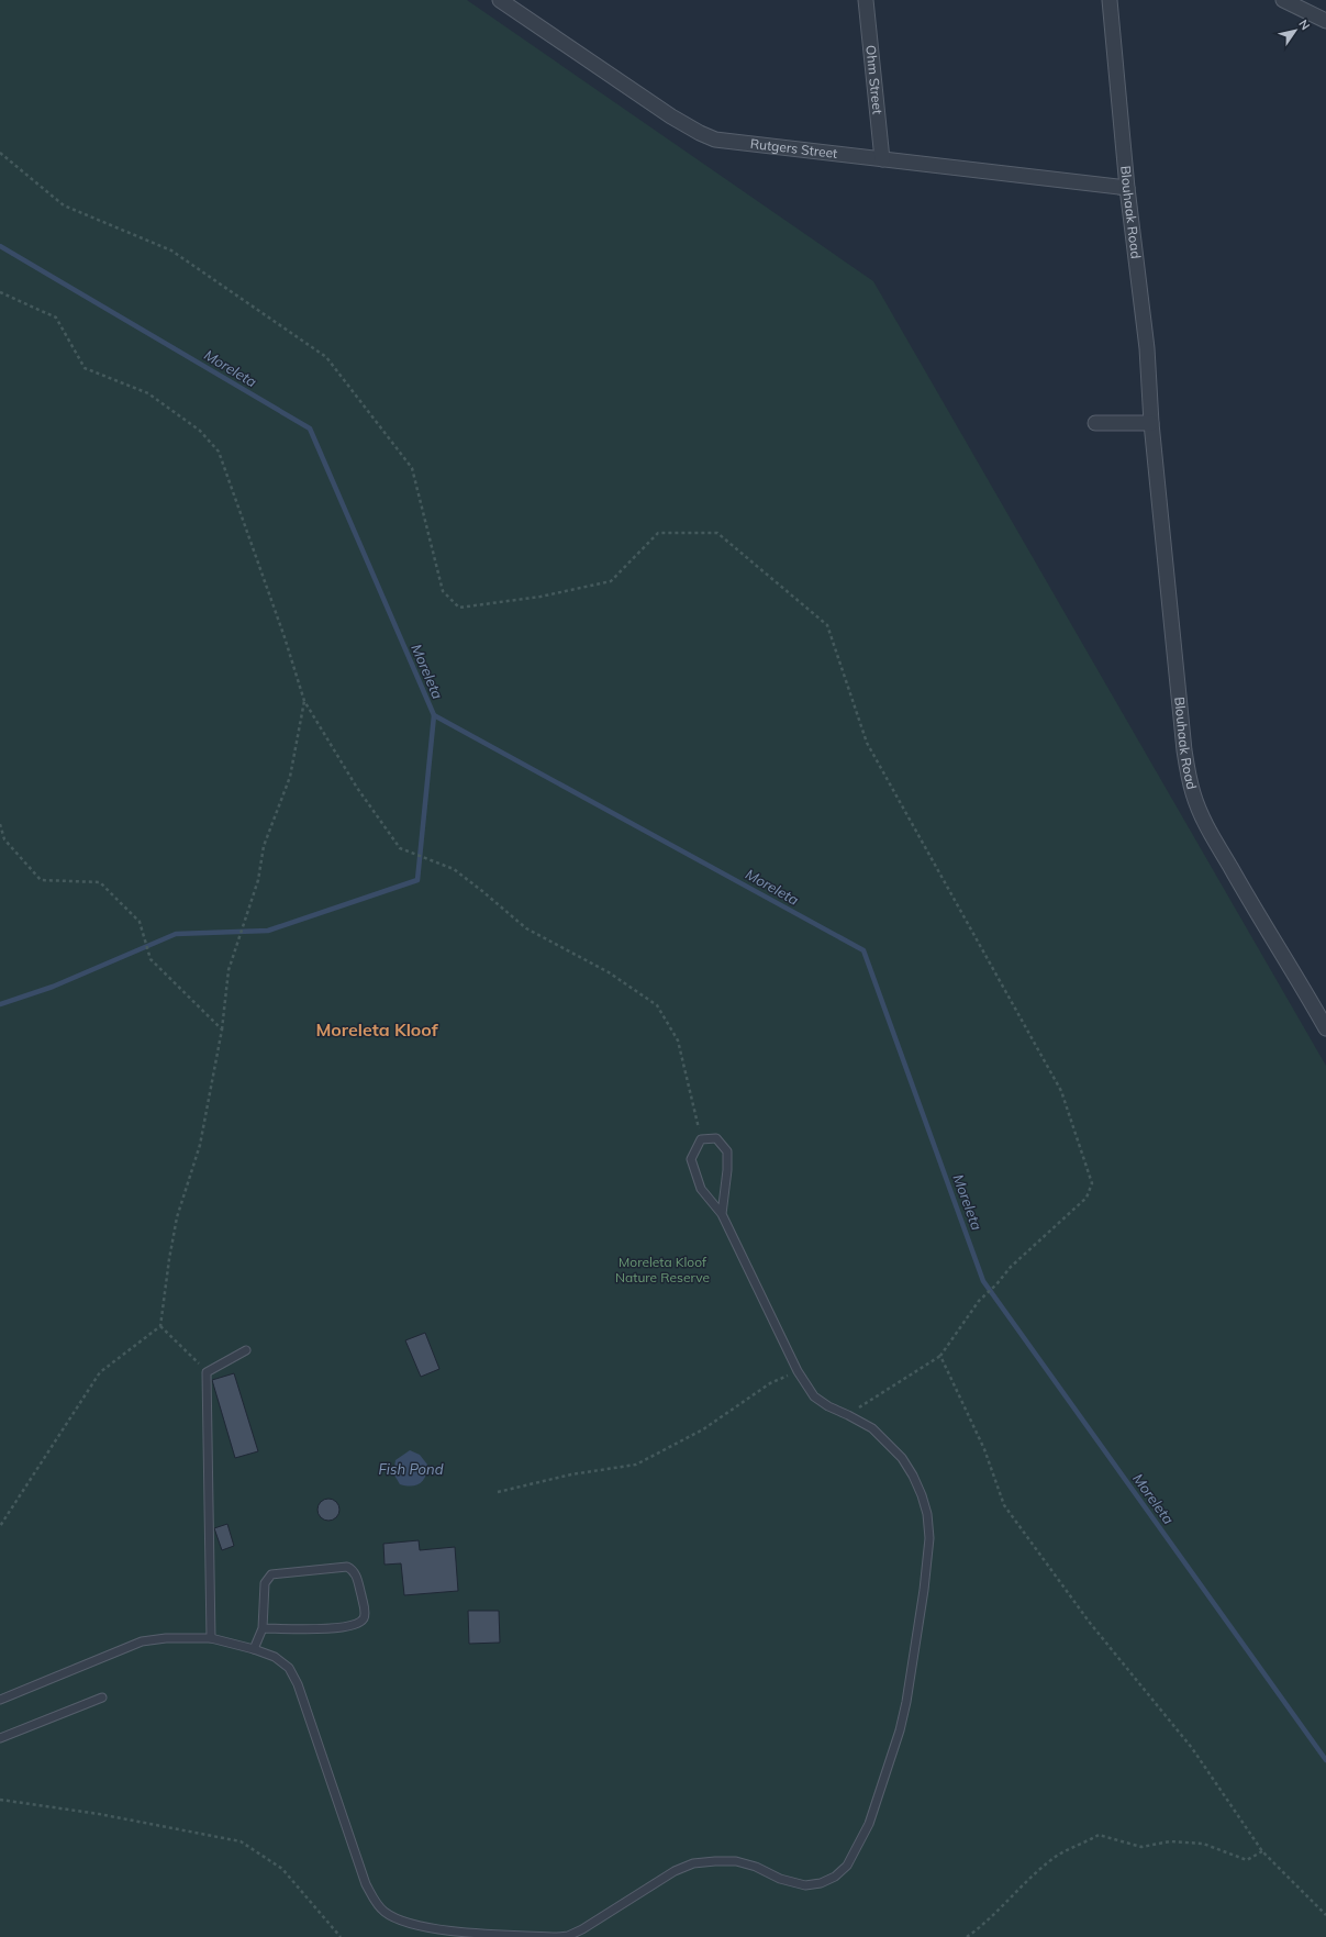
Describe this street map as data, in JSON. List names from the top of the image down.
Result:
{
  "streets": {
    "street": ["Ohm Street", "Rutgers Street", "Blouhaak Road"]
  },
  "crossings": [
    ["Ohm Street", "Rutgers Street"],
    ["Rutgers Street", "Blouhaak Road"]
  ],
  "districts": ["Moreleta Kloof"],
  "water": ["Moreleta", "Fish Pond"],
  "parks": ["Moreleta Kloof Nature Reserve"],
  "north": "top right"
}
